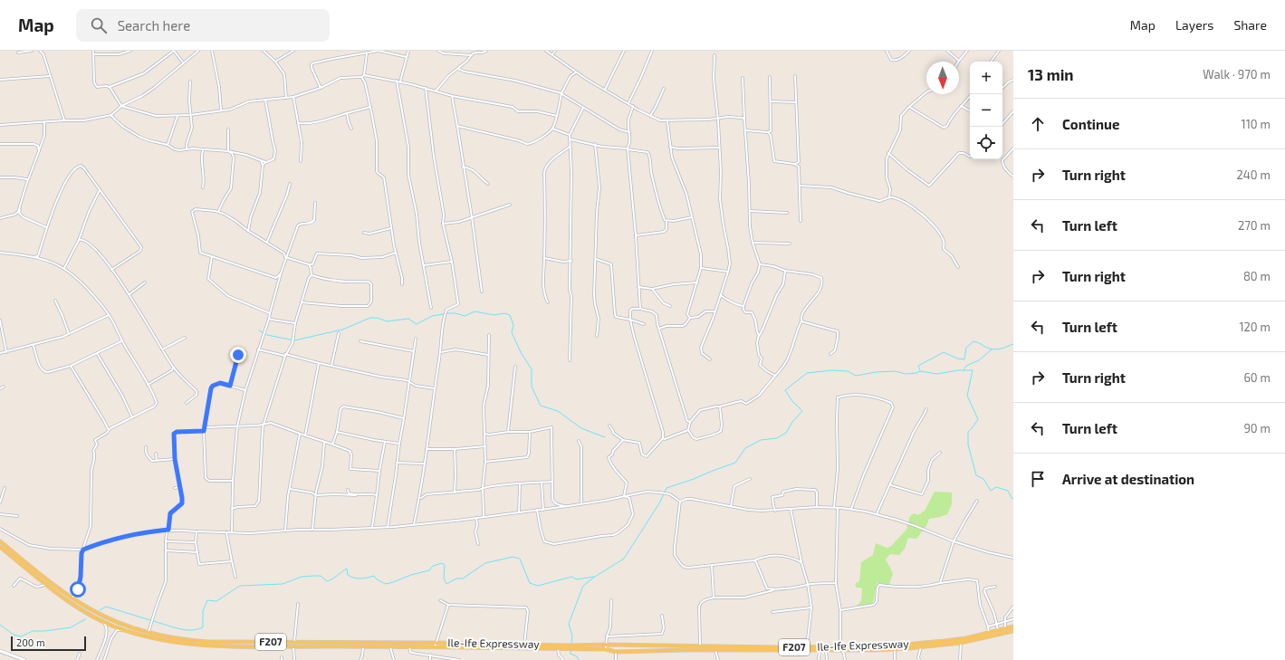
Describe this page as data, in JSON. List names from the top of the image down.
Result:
{
  "streets": {
    "main road": ["F207", "Ile-Ife Expressway"]
  },
  "scale_bar": "200 m",
  "north": "bottom",
  "page": {
    "header": "Map",
    "search": "Search here",
    "nav": ["Map", "Layers", "Share"],
    "heading": ["13 min", "Walk · 970 m"],
    "map_buttons": ["+", "−"],
    "list": [
      ["Continue", "110 m"],
      ["Turn right", "240 m"],
      ["Turn left", "270 m"],
      ["Turn right", "80 m"],
      ["Turn left", "120 m"],
      ["Turn right", "60 m"],
      ["Turn left", "90 m"],
      "Arrive at destination"
    ],
    "scale": "200 m"
  }
}
